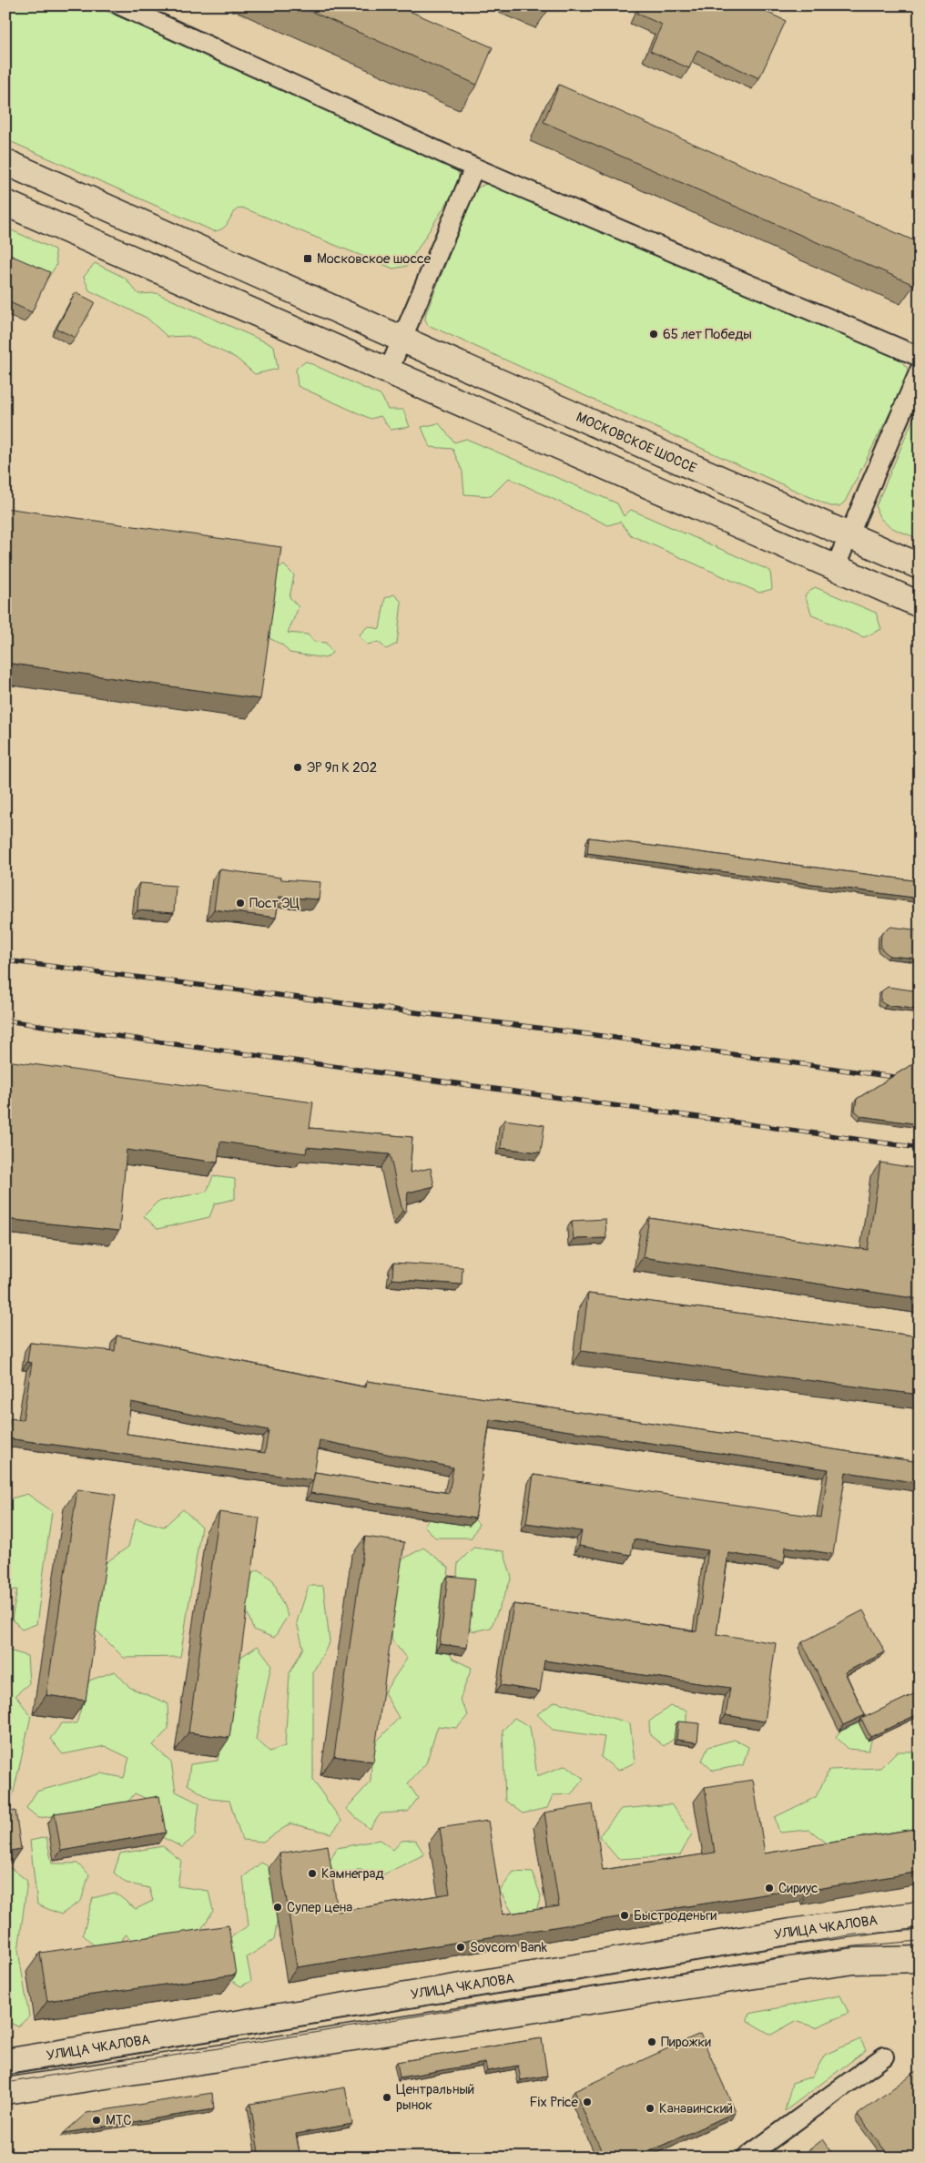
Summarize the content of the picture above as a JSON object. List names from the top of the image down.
{
  "streets": {
    "main road": ["МОСКОВСКОЕ ШОССЕ", "УЛИЦА ЧКАЛОВА"]
  },
  "places": {
    "transit": ["Московское шоссе"],
    "other": [
      "65 лет Победы",
      "ЭР 9п К 202",
      "Пост ЭЦ",
      "Камнеград",
      "Сириус",
      "Супер цена",
      "Быстроденьги",
      "Sovcom Bank",
      "Пирожки",
      "Центральный рынок",
      "Fix Price",
      "Канавинский",
      "МТС"
    ]
  }
}
